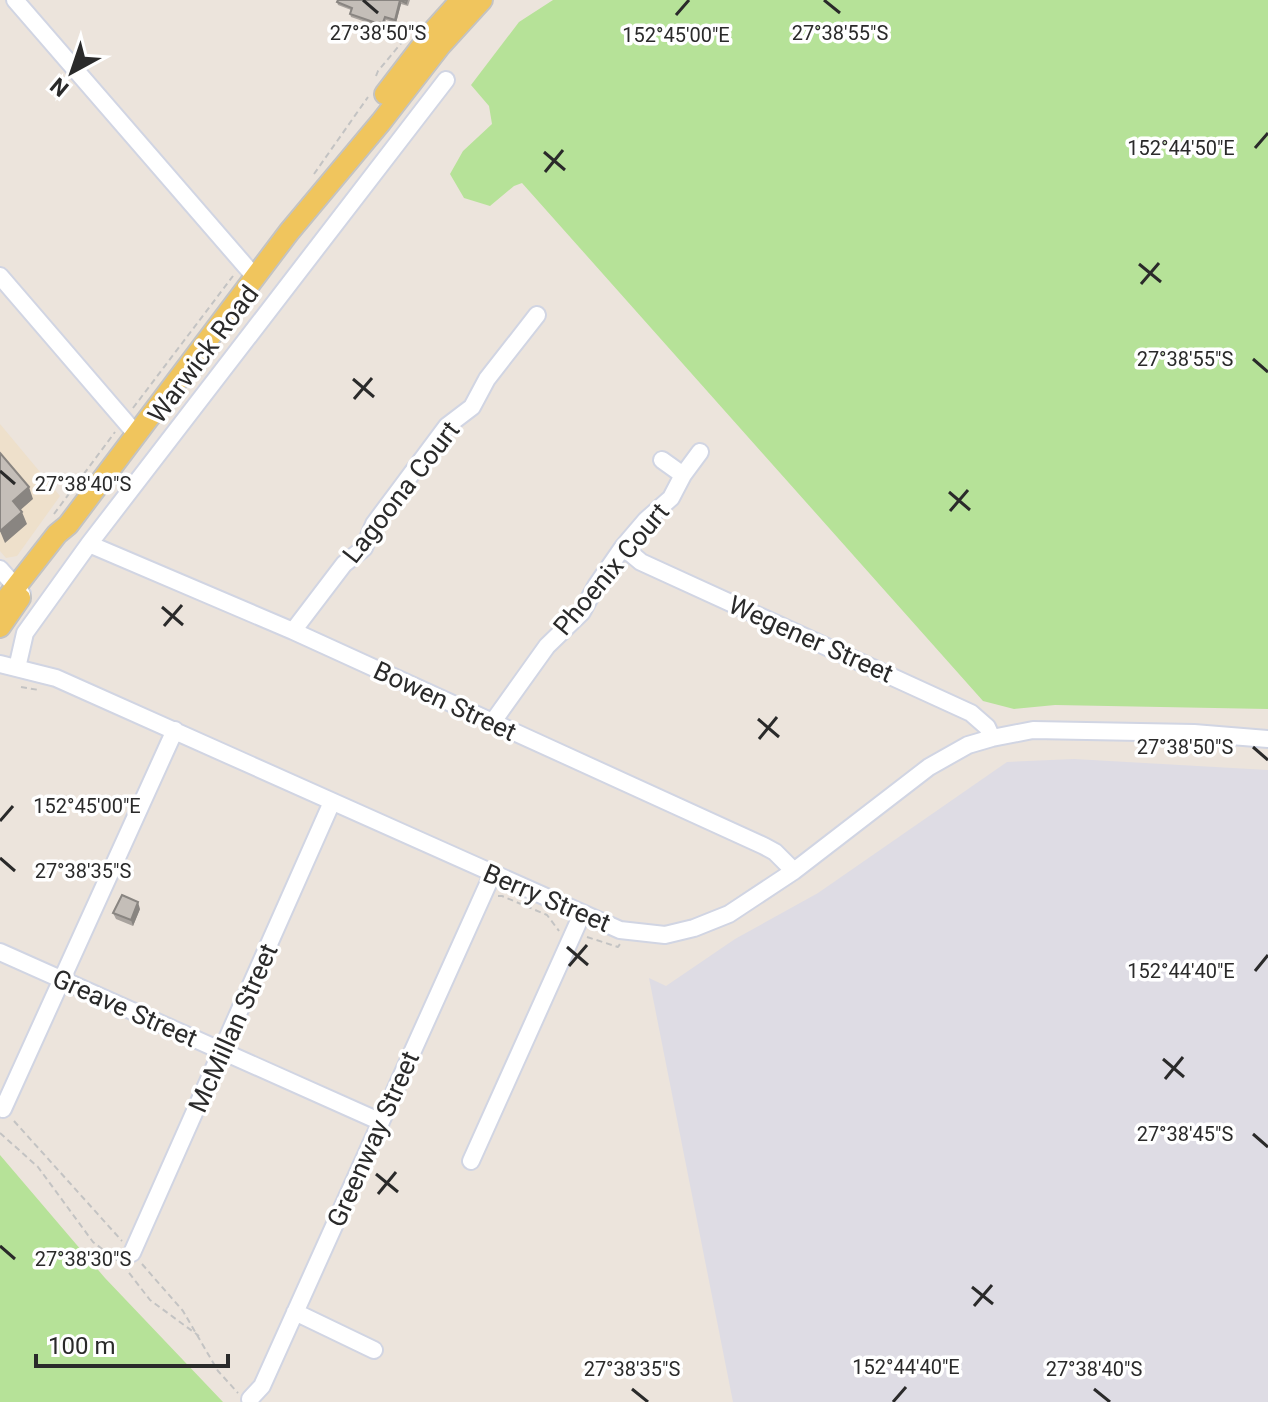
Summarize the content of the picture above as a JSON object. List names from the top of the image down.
{
  "streets": {
    "main road": ["Warwick Road"],
    "street": [
      "Lagoona Court",
      "Phoenix Court",
      "Wegener Street",
      "Bowen Street",
      "Berry Street",
      "Greave Street",
      "McMillan Street",
      "Greenway Street"
    ]
  },
  "crossings": [
    ["Warwick Road", "Bowen Street"],
    ["Warwick Road", "Berry Street"],
    ["Lagoona Court", "Bowen Street"],
    ["Phoenix Court", "Wegener Street"],
    ["Phoenix Court", "Bowen Street"],
    ["Wegener Street", "Berry Street"],
    ["Bowen Street", "Berry Street"],
    ["Berry Street", "McMillan Street"],
    ["Berry Street", "Greenway Street"],
    ["Greave Street", "McMillan Street"],
    ["Greave Street", "Greenway Street"]
  ],
  "scale_bar": "100 m",
  "north": "bottom left",
  "coordinates": [
    "27°38'50\"S",
    "27°38'55\"S",
    "152°45'00\"E",
    "152°44'50\"E",
    "27°38'40\"S",
    "27°38'35\"S",
    "152°44'40\"E",
    "27°38'45\"S",
    "27°38'30\"S"
  ]
}
